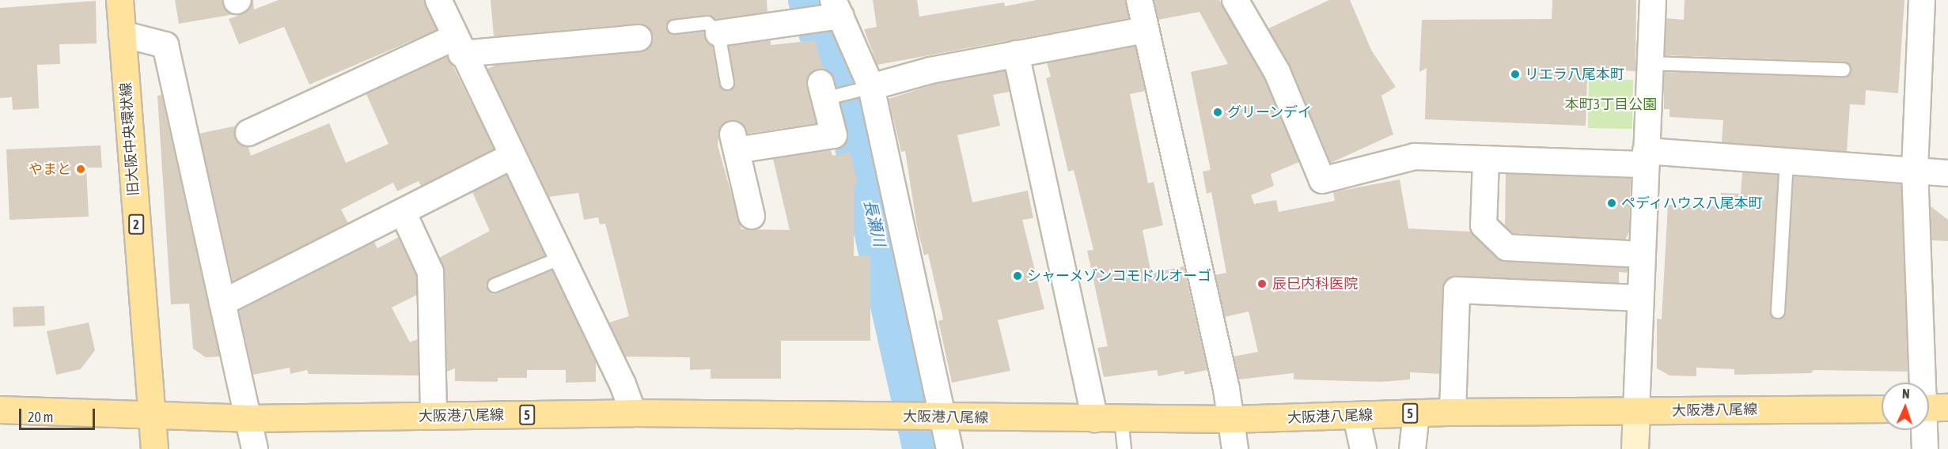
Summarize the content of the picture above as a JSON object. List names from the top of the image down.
{
  "streets": {
    "main road": [
      "旧大阪中央環状線",
      "2",
      "大阪港八尾線",
      "5"
    ]
  },
  "crossings": [
    ["旧大阪中央環状線", "大阪港八尾線"]
  ],
  "water": ["長瀬川"],
  "parks": ["本町3丁目公園"],
  "places": [
    "リエラ八尾本町",
    "グリーンデイ",
    "やまと",
    "ペディハウス八尾本町",
    "シャーメゾンコモドルオーゴ",
    "辰巳内科医院"
  ],
  "scale_bar": "20 m",
  "north": "top"
}
